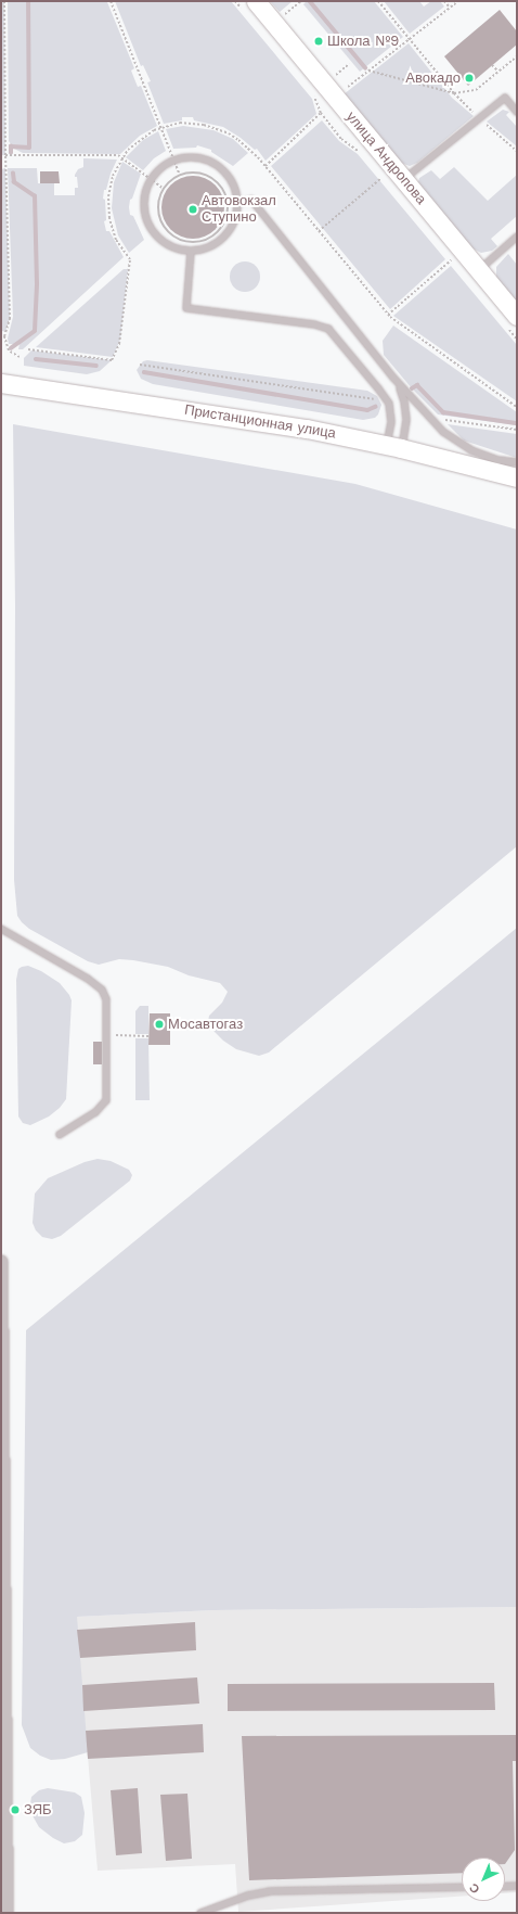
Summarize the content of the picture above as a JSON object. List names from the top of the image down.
{
  "streets": {
    "main road": ["улица Андропова", "Пристанционная улица"]
  },
  "places": [
    "Школа №9",
    "Авокадо",
    "Автовокзал Ступино",
    "Мосавтогаз",
    "ЗЯБ"
  ],
  "north": "bottom left"
}
